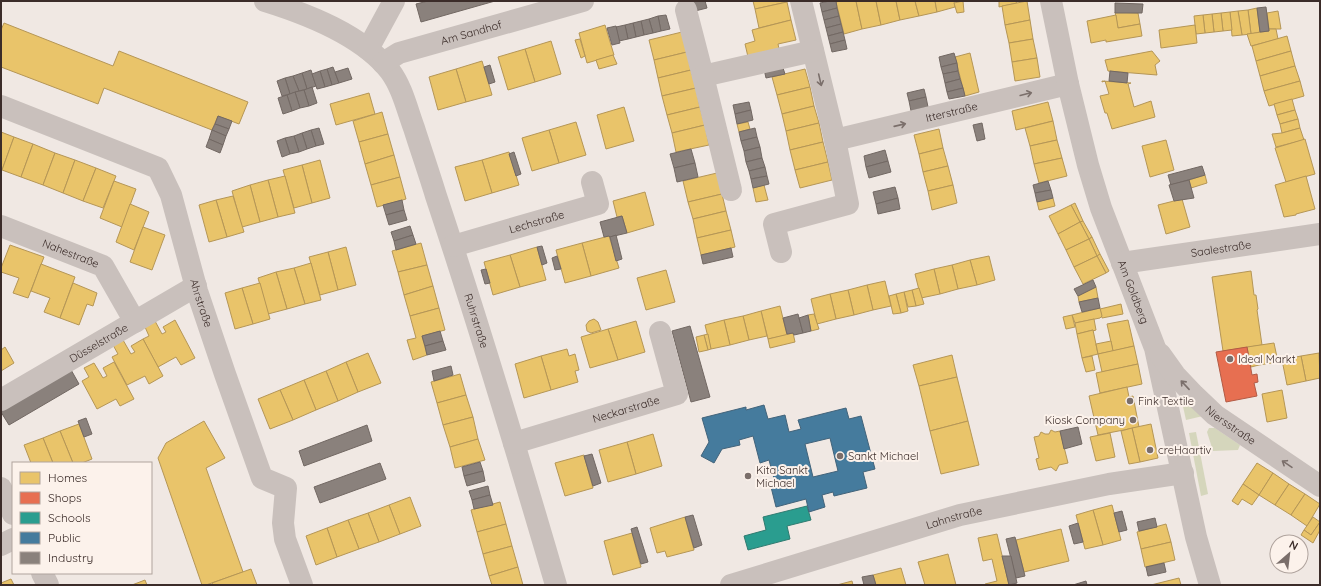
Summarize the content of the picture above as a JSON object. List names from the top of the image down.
{
  "streets": {
    "street": [
      "Am Sandhof",
      "Itterstraße",
      "Lechstraße",
      "Saalestraße",
      "Nahestraße",
      "Am Goldberg",
      "Ahrstraße",
      "Ruhrstraße",
      "Düsselstraße",
      "Neckarstraße",
      "Niersstraße",
      "Lahnstraße"
    ]
  },
  "crossings": [
    ["Am Sandhof", "Ruhrstraße"],
    ["Itterstraße", "Am Goldberg"],
    ["Lechstraße", "Ruhrstraße"],
    ["Saalestraße", "Am Goldberg"],
    ["Nahestraße", "Düsselstraße"],
    ["Am Goldberg", "Niersstraße"],
    ["Am Goldberg", "Lahnstraße"],
    ["Ahrstraße", "Düsselstraße"],
    ["Ruhrstraße", "Neckarstraße"]
  ],
  "one_way": ["Itterstraße", "Niersstraße"],
  "places": [
    "Ideal Markt",
    "Fink Textile",
    "Kiosk Company",
    "creHaartiv",
    "Sankt Michael",
    "Kita Sankt Michael"
  ],
  "legend": [
    "Homes",
    "Shops",
    "Schools",
    "Public",
    "Industry"
  ],
  "north": "top right"
}
